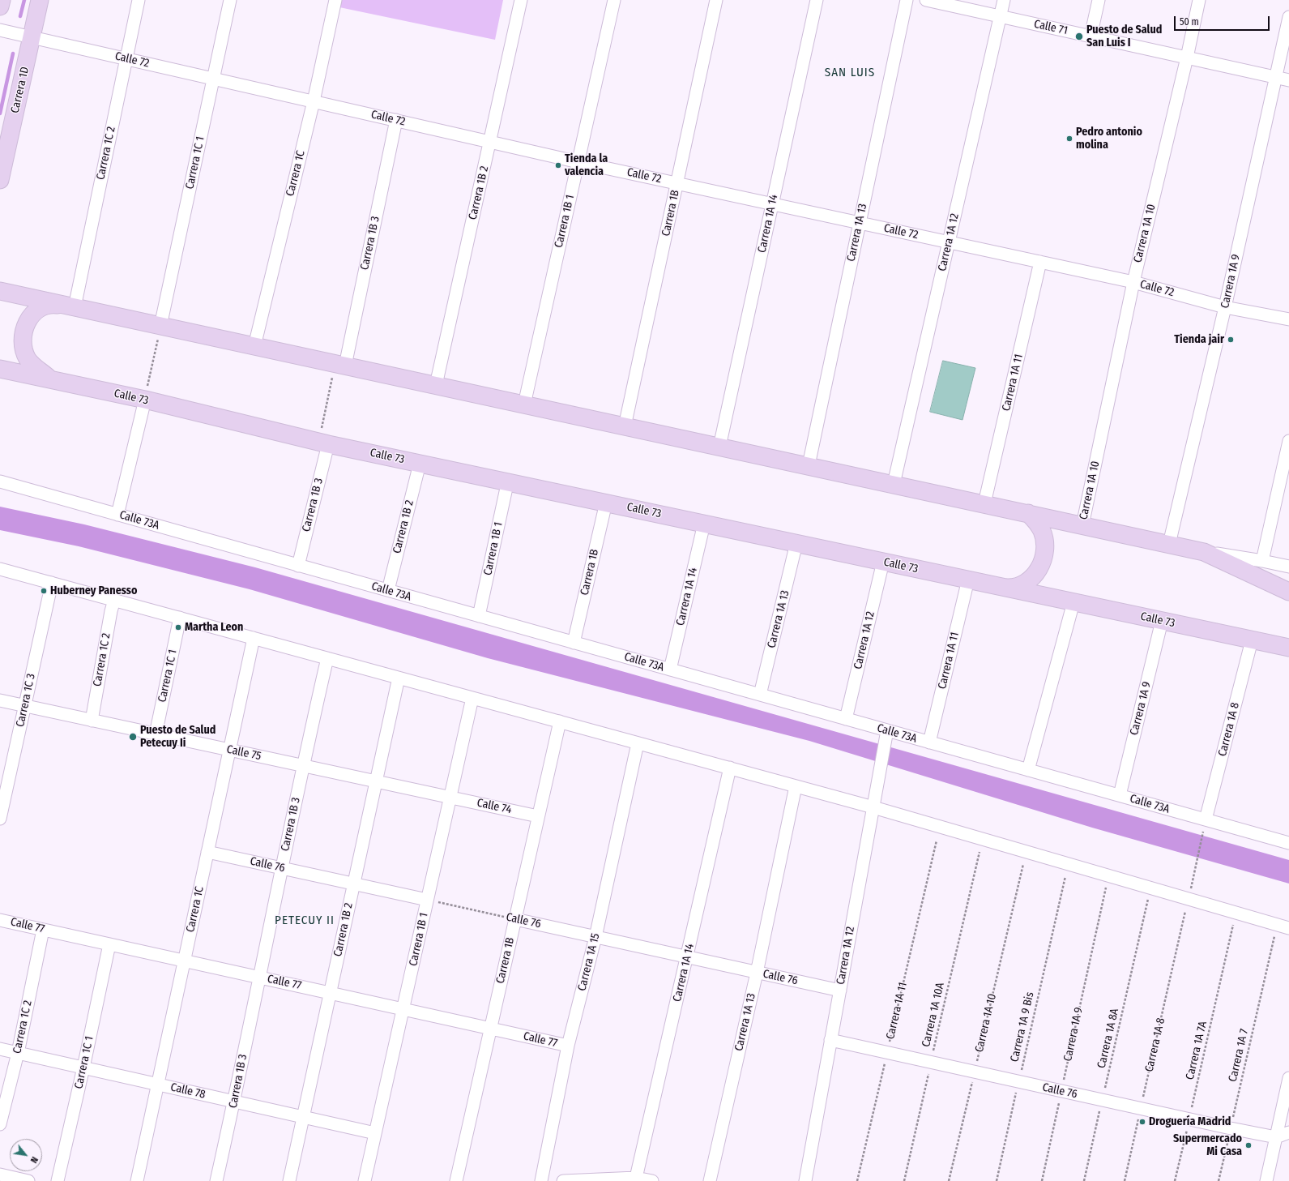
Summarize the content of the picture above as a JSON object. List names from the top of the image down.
{
  "streets": {
    "main road": ["Carrera 1D", "Calle 73"],
    "street": [
      "Calle 71",
      "Calle 72",
      "Carrera 1C 2",
      "Carrera 1C 1",
      "Carrera 1C",
      "Carrera 1B 2",
      "Carrera 1B",
      "Carrera 1B 1",
      "Carrera 1A 14",
      "Carrera 1A 13",
      "Carrera 1A 10",
      "Carrera 1A 12",
      "Carrera 1B 3",
      "Carrera 1A 9",
      "Carrera 1A 11",
      "Calle 73A",
      "Carrera 1C 3",
      "Carrera 1A 8",
      "Calle 75",
      "Calle 74",
      "Calle 76",
      "Calle 77",
      "Carrera 1A 15",
      "Calle 78"
    ],
    "path": [
      "Carrera 1A 10A",
      "Carrera 1A 9 Bis",
      "Carrera 1A 8A",
      "Carrera 1A 7A",
      "Carrera 1A 7"
    ]
  },
  "crossings": [
    ["Calle 71", "Carrera 1A 10"],
    ["Calle 71", "Carrera 1A 12"],
    ["Calle 71", "Carrera 1A 9"],
    ["Calle 72", "Carrera 1D"],
    ["Calle 72", "Carrera 1C 2"],
    ["Calle 72", "Carrera 1C 1"],
    ["Calle 72", "Carrera 1C"],
    ["Calle 72", "Carrera 1B 2"],
    ["Calle 72", "Carrera 1B"],
    ["Calle 72", "Carrera 1B 1"],
    ["Calle 72", "Carrera 1A 14"],
    ["Calle 72", "Carrera 1A 13"],
    ["Calle 72", "Carrera 1A 10"],
    ["Calle 72", "Carrera 1A 12"],
    ["Calle 72", "Carrera 1B 3"],
    ["Calle 72", "Carrera 1A 9"],
    ["Calle 72", "Carrera 1A 11"],
    ["Carrera 1C 2", "Calle 75"],
    ["Carrera 1C 2", "Calle 77"],
    ["Carrera 1C 2", "Calle 78"],
    ["Carrera 1C 1", "Calle 75"],
    ["Carrera 1C 1", "Calle 77"],
    ["Carrera 1C 1", "Calle 78"],
    ["Carrera 1C", "Calle 75"],
    ["Carrera 1C", "Calle 76"],
    ["Carrera 1C", "Calle 77"],
    ["Carrera 1C", "Calle 78"],
    ["Carrera 1B 2", "Calle 73"],
    ["Carrera 1B 2", "Calle 73A"],
    ["Carrera 1B 2", "Calle 75"],
    ["Carrera 1B 2", "Calle 76"],
    ["Carrera 1B 2", "Calle 77"],
    ["Carrera 1B 2", "Calle 78"],
    ["Carrera 1B", "Calle 73"],
    ["Carrera 1B", "Calle 73A"],
    ["Carrera 1B", "Calle 74"],
    ["Carrera 1B", "Calle 76"],
    ["Carrera 1B", "Calle 77"],
    ["Carrera 1B 1", "Calle 73"],
    ["Carrera 1B 1", "Calle 73A"],
    ["Carrera 1B 1", "Calle 75"],
    ["Carrera 1B 1", "Calle 74"],
    ["Carrera 1B 1", "Calle 76"],
    ["Carrera 1B 1", "Calle 77"],
    ["Carrera 1B 1", "Calle 78"],
    ["Carrera 1A 14", "Calle 73"],
    ["Carrera 1A 14", "Calle 73A"],
    ["Carrera 1A 14", "Calle 76"],
    ["Carrera 1A 13", "Calle 73"],
    ["Carrera 1A 13", "Calle 73A"],
    ["Carrera 1A 13", "Calle 76"],
    ["Carrera 1A 10", "Calle 76"],
    ["Carrera 1A 12", "Calle 73"],
    ["Carrera 1A 12", "Calle 73A"],
    ["Carrera 1A 12", "Calle 76"],
    ["Carrera 1B 3", "Calle 73"],
    ["Carrera 1B 3", "Calle 73A"],
    ["Carrera 1B 3", "Calle 75"],
    ["Carrera 1B 3", "Calle 76"],
    ["Carrera 1B 3", "Calle 77"],
    ["Carrera 1B 3", "Calle 78"],
    ["Carrera 1A 9", "Calle 73"],
    ["Carrera 1A 9", "Calle 73A"],
    ["Carrera 1A 9", "Calle 76"],
    ["Carrera 1A 11", "Calle 73"],
    ["Carrera 1A 11", "Calle 73A"],
    ["Carrera 1A 11", "Calle 76"],
    ["Calle 73", "Carrera 1A 8"],
    ["Calle 73A", "Carrera 1A 8"],
    ["Carrera 1C 3", "Calle 75"],
    ["Carrera 1A 8", "Calle 76"],
    ["Calle 75", "Calle 74"],
    ["Calle 76", "Carrera 1A 15"],
    ["Calle 76", "Carrera 1A 10A"],
    ["Calle 76", "Carrera 1A 9 Bis"],
    ["Calle 76", "Carrera 1A 8A"],
    ["Calle 76", "Carrera 1A 7A"],
    ["Calle 76", "Carrera 1A 7"],
    ["Calle 77", "Carrera 1A 15"]
  ],
  "districts": ["SAN LUIS", "PETECUY II"],
  "places": [
    "Puesto de Salud San Luis I",
    "Pedro antonio molina",
    "Tienda la valencia",
    "Tienda jair",
    "Huberney Panesso",
    "Martha Leon",
    "Puesto de Salud Petecuy Ii",
    "Droguería Madrid",
    "Supermercado Mi Casa"
  ],
  "scale_bar": "50 m",
  "north": "bottom right"
}
